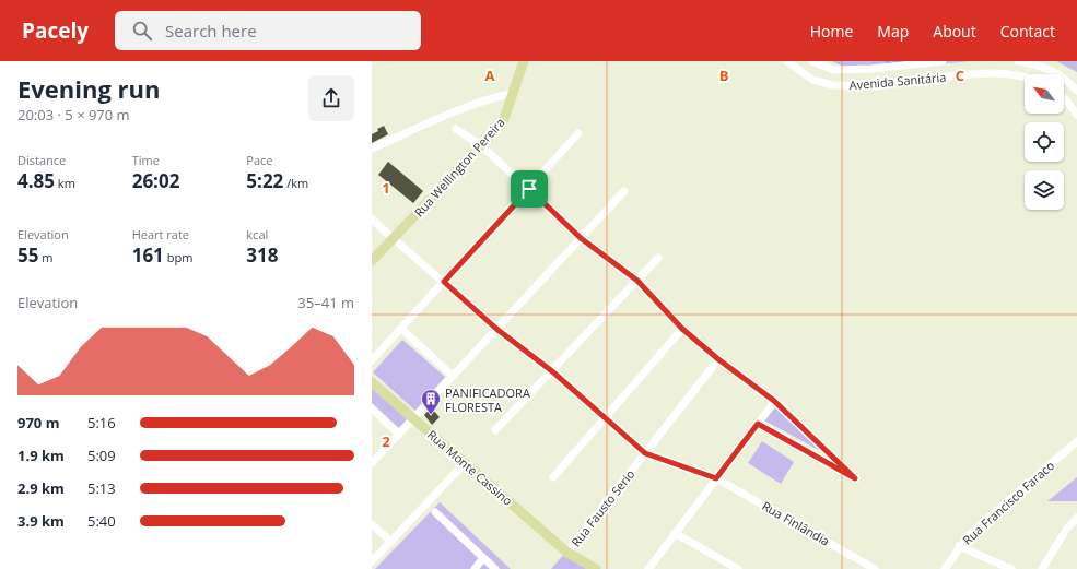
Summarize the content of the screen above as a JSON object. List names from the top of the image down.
{
  "streets": {
    "main road": ["Rua Wellington Pereira", "Rua Monte Cassino"],
    "street": [
      "Avenida Sanitária",
      "Rua Francisco Faraco",
      "Rua Fausto Serio",
      "Rua Finlândia"
    ]
  },
  "crossings": [
    ["Rua Monte Cassino", "Rua Fausto Serio"],
    ["Rua Fausto Serio", "Rua Finlândia"]
  ],
  "places": {
    "building": ["PANIFICADORA FLORESTA"]
  },
  "north": "top left",
  "page": {
    "header": "Pacely",
    "search": "Search here",
    "nav": [
      "Home",
      "Map",
      "About",
      "Contact"
    ],
    "heading": ["Evening run", "20:03 · 5 × 970 m"],
    "stats": [
      ["Distance", "4.85 km"],
      ["Time", "26:02"],
      ["Pace", "5:22 /km"],
      ["Elevation", "55 m"],
      ["Heart rate", "161 bpm"],
      ["kcal", "318"]
    ],
    "chart": ["Elevation", "35–41 m"],
    "list": [
      {
        "name": "970 m",
        "note": "5:16"
      },
      {
        "name": "1.9 km",
        "note": "5:09"
      },
      {
        "name": "2.9 km",
        "note": "5:13"
      },
      {
        "name": "3.9 km",
        "note": "5:40"
      }
    ]
  },
  "grid": {
    "columns": ["A", "B", "C"],
    "rows": ["1", "2"]
  }
}
